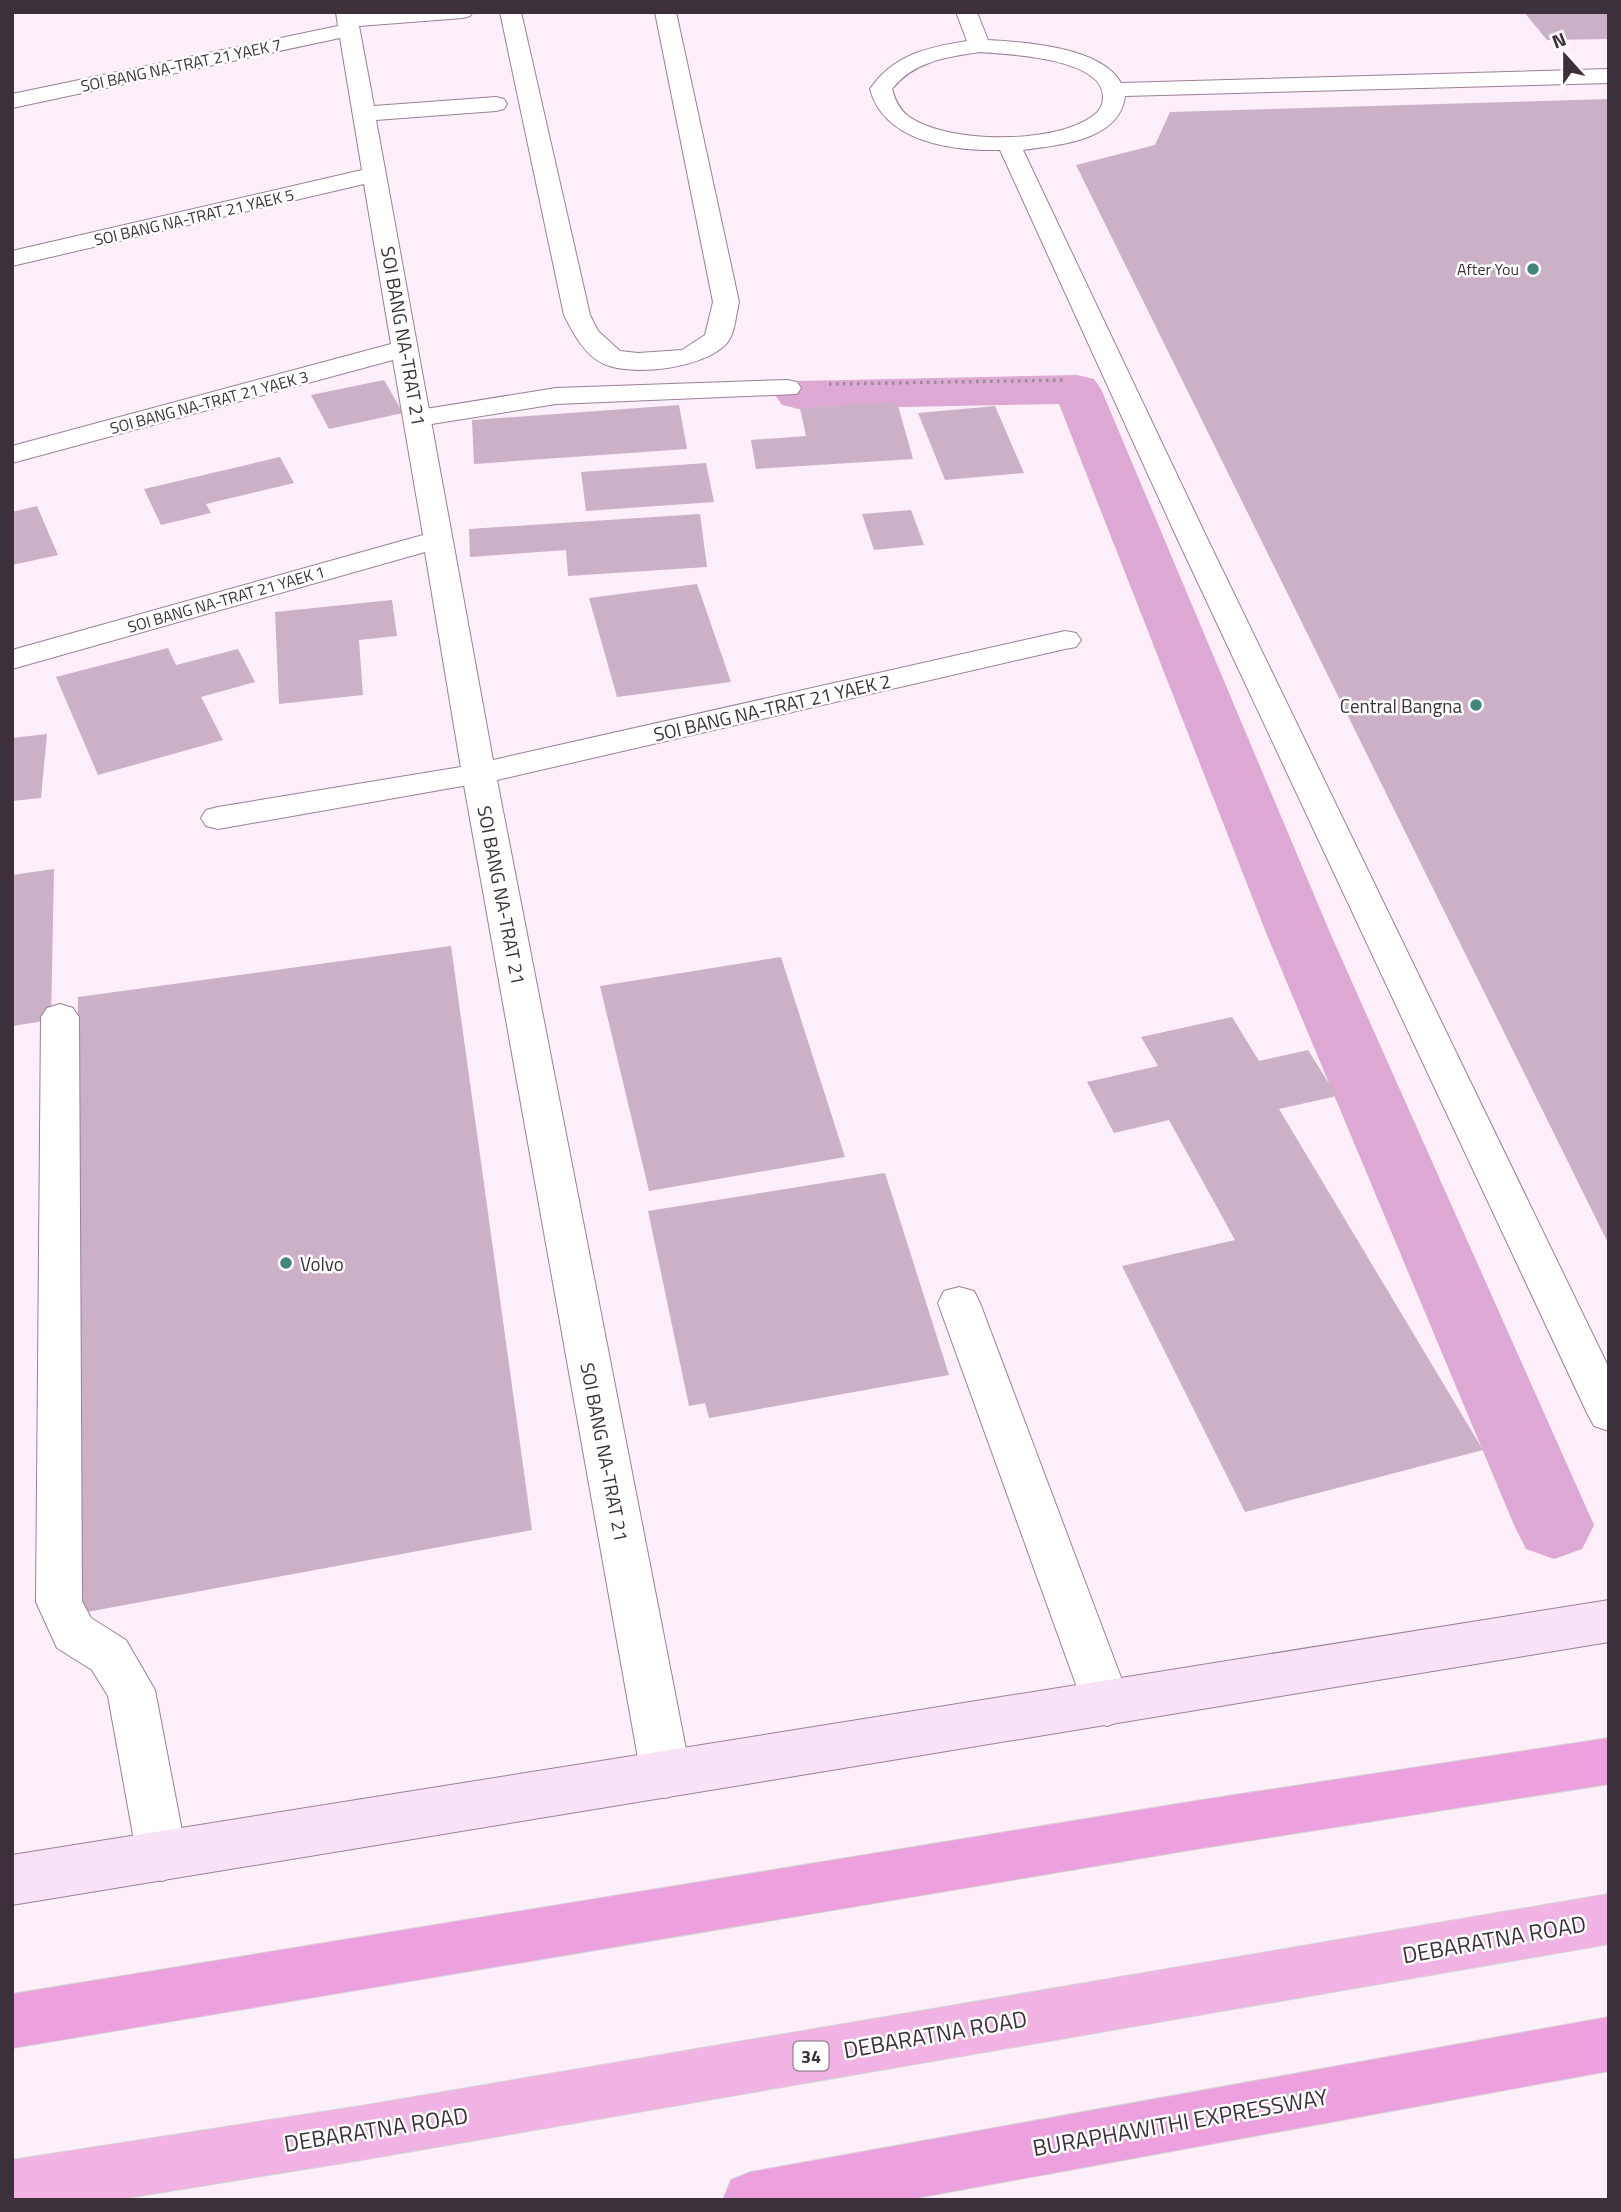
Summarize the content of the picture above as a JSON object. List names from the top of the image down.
{
  "streets": {
    "highway": ["DEBARATNA ROAD", "34", "BURAPHAWITHI EXPRESSWAY"],
    "street": [
      "SOI BANG NA-TRAT 21 YAEK 7",
      "SOI BANG NA-TRAT 21 YAEK 5",
      "SOI BANG NA-TRAT 21",
      "SOI BANG NA-TRAT 21 YAEK 3",
      "SOI BANG NA-TRAT 21 YAEK 1",
      "SOI BANG NA-TRAT 21 YAEK 2"
    ]
  },
  "crossings": [
    ["SOI BANG NA-TRAT 21 YAEK 7", "SOI BANG NA-TRAT 21"],
    ["SOI BANG NA-TRAT 21 YAEK 5", "SOI BANG NA-TRAT 21"],
    ["SOI BANG NA-TRAT 21", "SOI BANG NA-TRAT 21 YAEK 3"],
    ["SOI BANG NA-TRAT 21", "SOI BANG NA-TRAT 21 YAEK 1"],
    ["SOI BANG NA-TRAT 21", "SOI BANG NA-TRAT 21 YAEK 2"]
  ],
  "places": ["After You", "Central Bangna", "Volvo"],
  "north": "top"
}
